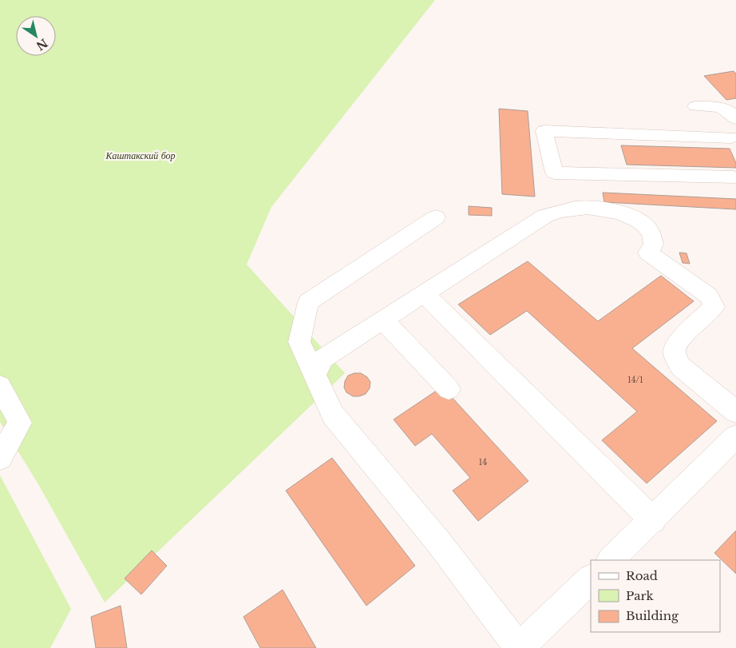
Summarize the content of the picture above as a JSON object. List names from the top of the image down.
{
  "parks": ["Каштакский бор"],
  "house_numbers": ["14/1", "14"],
  "legend": ["Road", "Park", "Building"],
  "north": "bottom right"
}
